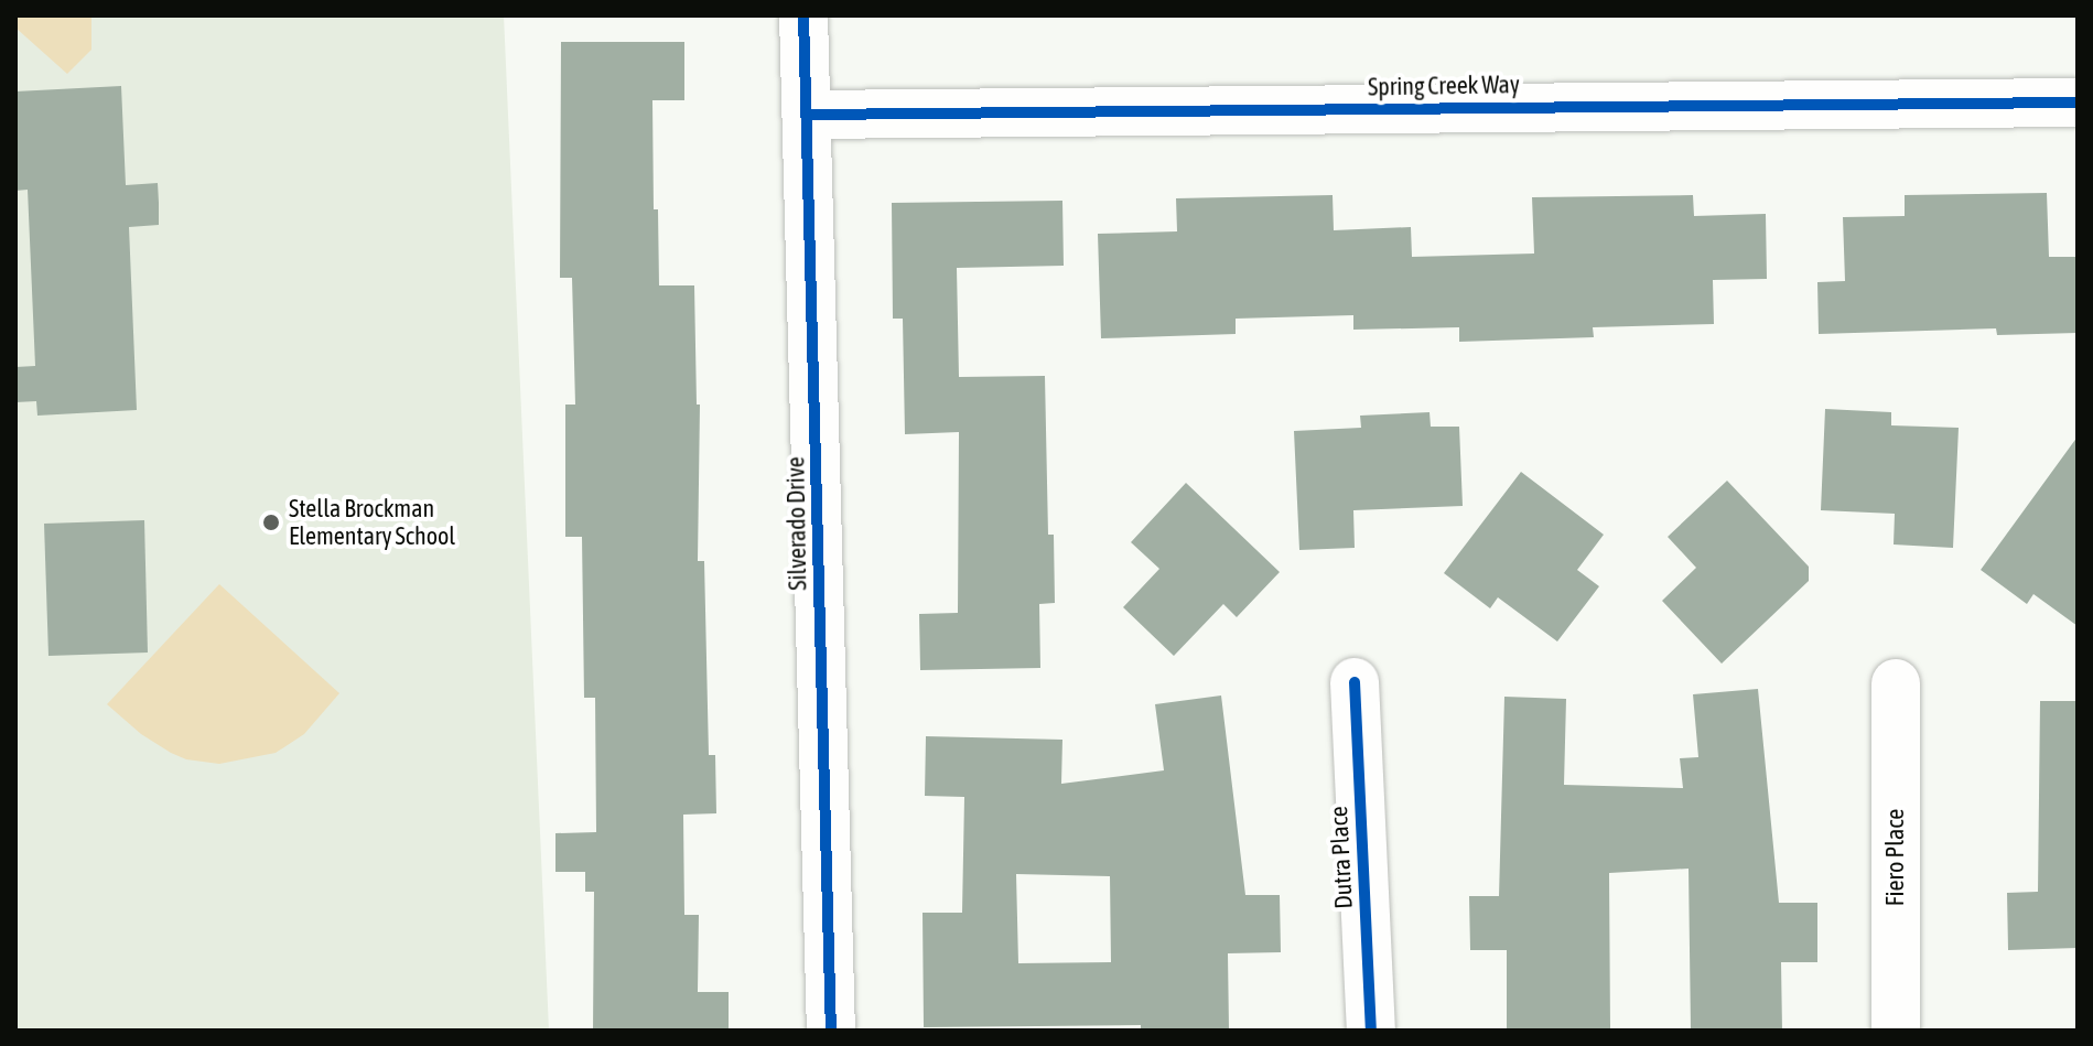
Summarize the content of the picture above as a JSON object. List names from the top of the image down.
{
  "streets": {
    "street": [
      "Spring Creek Way",
      "Silverado Drive",
      "Dutra Place",
      "Fiero Place"
    ]
  },
  "crossings": [
    ["Spring Creek Way", "Silverado Drive"]
  ],
  "places": ["Stella Brockman Elementary School"]
}
